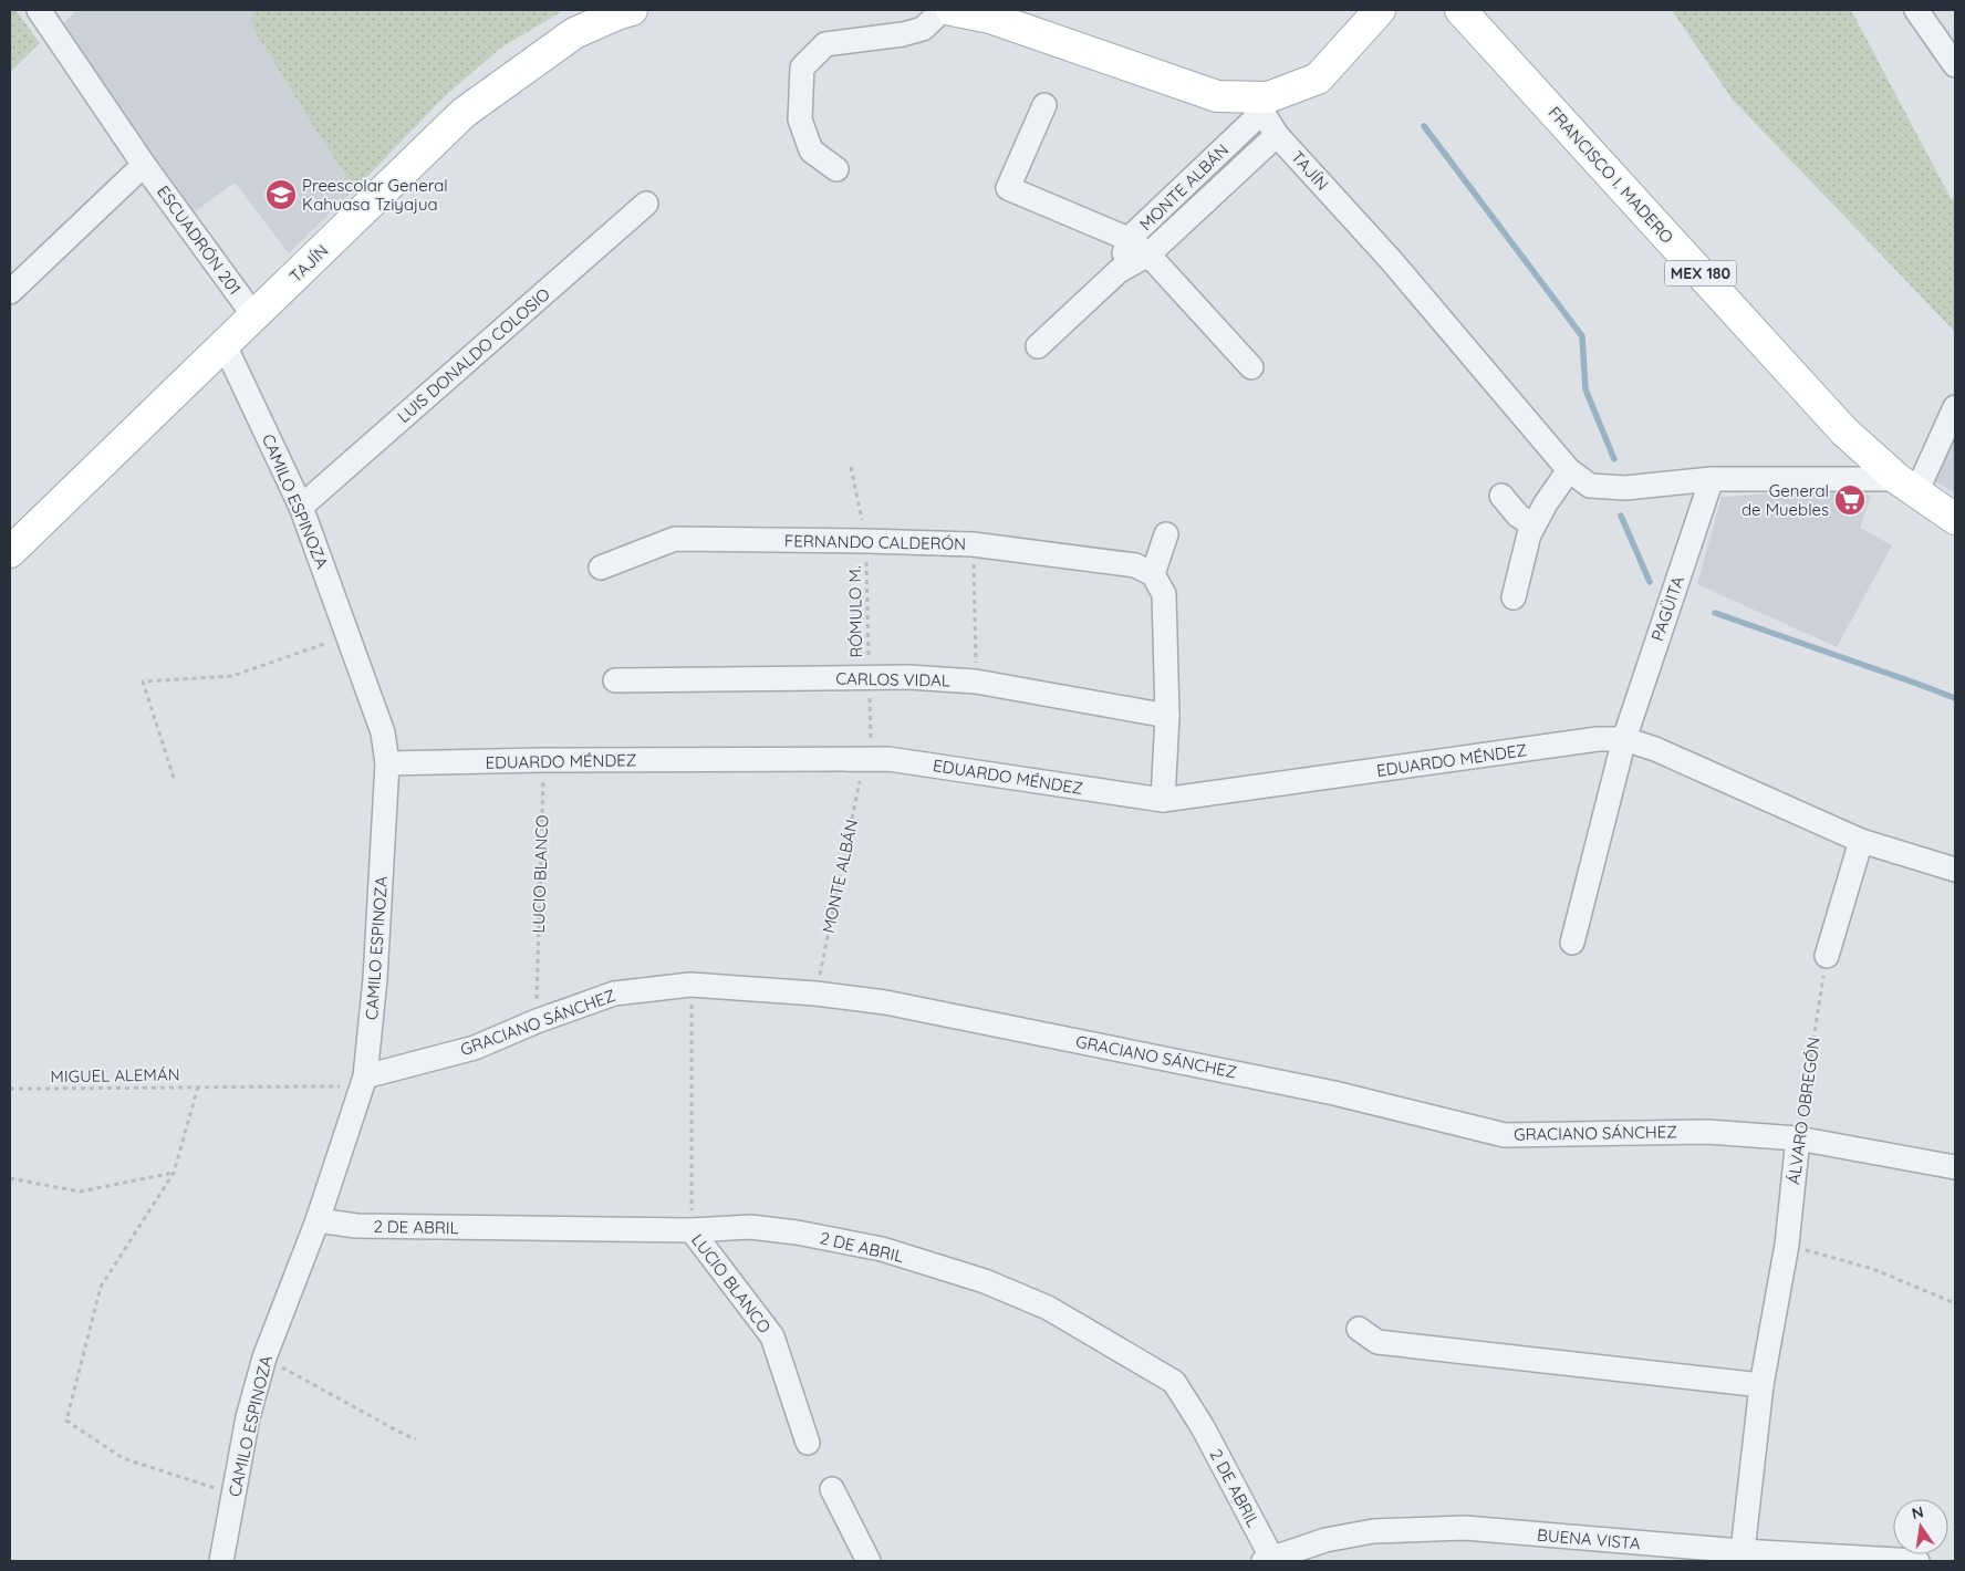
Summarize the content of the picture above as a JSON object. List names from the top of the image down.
{
  "streets": {
    "main road": [
      "TAJÍN",
      "FRANCISCO I. MADERO",
      "MONTE ALBÁN",
      "MEX 180"
    ],
    "street": [
      "ESCUADRÓN 201",
      "LUIS DONALDO COLOSIO",
      "CAMILO ESPINOZA",
      "FERNANDO CALDERÓN",
      "PAGÜITA",
      "CARLOS VIDAL",
      "EDUARDO MÉNDEZ",
      "LUCIO BLANCO",
      "GRACIANO SÁNCHEZ",
      "ÁLVARO OBREGÓN",
      "2 DE ABRIL",
      "BUENA VISTA"
    ],
    "path": ["RÓMULO M.", "MIGUEL ALEMÁN"]
  },
  "crossings": [
    ["TAJÍN", "MONTE ALBÁN"],
    ["TAJÍN", "ESCUADRÓN 201"],
    ["TAJÍN", "CAMILO ESPINOZA"],
    ["TAJÍN", "PAGÜITA"],
    ["MONTE ALBÁN", "RÓMULO M."],
    ["MONTE ALBÁN", "EDUARDO MÉNDEZ"],
    ["MONTE ALBÁN", "GRACIANO SÁNCHEZ"],
    ["LUIS DONALDO COLOSIO", "CAMILO ESPINOZA"],
    ["CAMILO ESPINOZA", "EDUARDO MÉNDEZ"],
    ["CAMILO ESPINOZA", "GRACIANO SÁNCHEZ"],
    ["CAMILO ESPINOZA", "MIGUEL ALEMÁN"],
    ["CAMILO ESPINOZA", "2 DE ABRIL"],
    ["FERNANDO CALDERÓN", "RÓMULO M."],
    ["PAGÜITA", "EDUARDO MÉNDEZ"],
    ["RÓMULO M.", "CARLOS VIDAL"],
    ["RÓMULO M.", "EDUARDO MÉNDEZ"],
    ["EDUARDO MÉNDEZ", "LUCIO BLANCO"],
    ["LUCIO BLANCO", "GRACIANO SÁNCHEZ"],
    ["LUCIO BLANCO", "2 DE ABRIL"],
    ["GRACIANO SÁNCHEZ", "ÁLVARO OBREGÓN"],
    ["ÁLVARO OBREGÓN", "BUENA VISTA"],
    ["2 DE ABRIL", "BUENA VISTA"]
  ],
  "places": {
    "school or university": ["Preescolar General Kahuasa Tziyajua"],
    "supermarket": ["General de Muebles"]
  },
  "north": "top"
}
